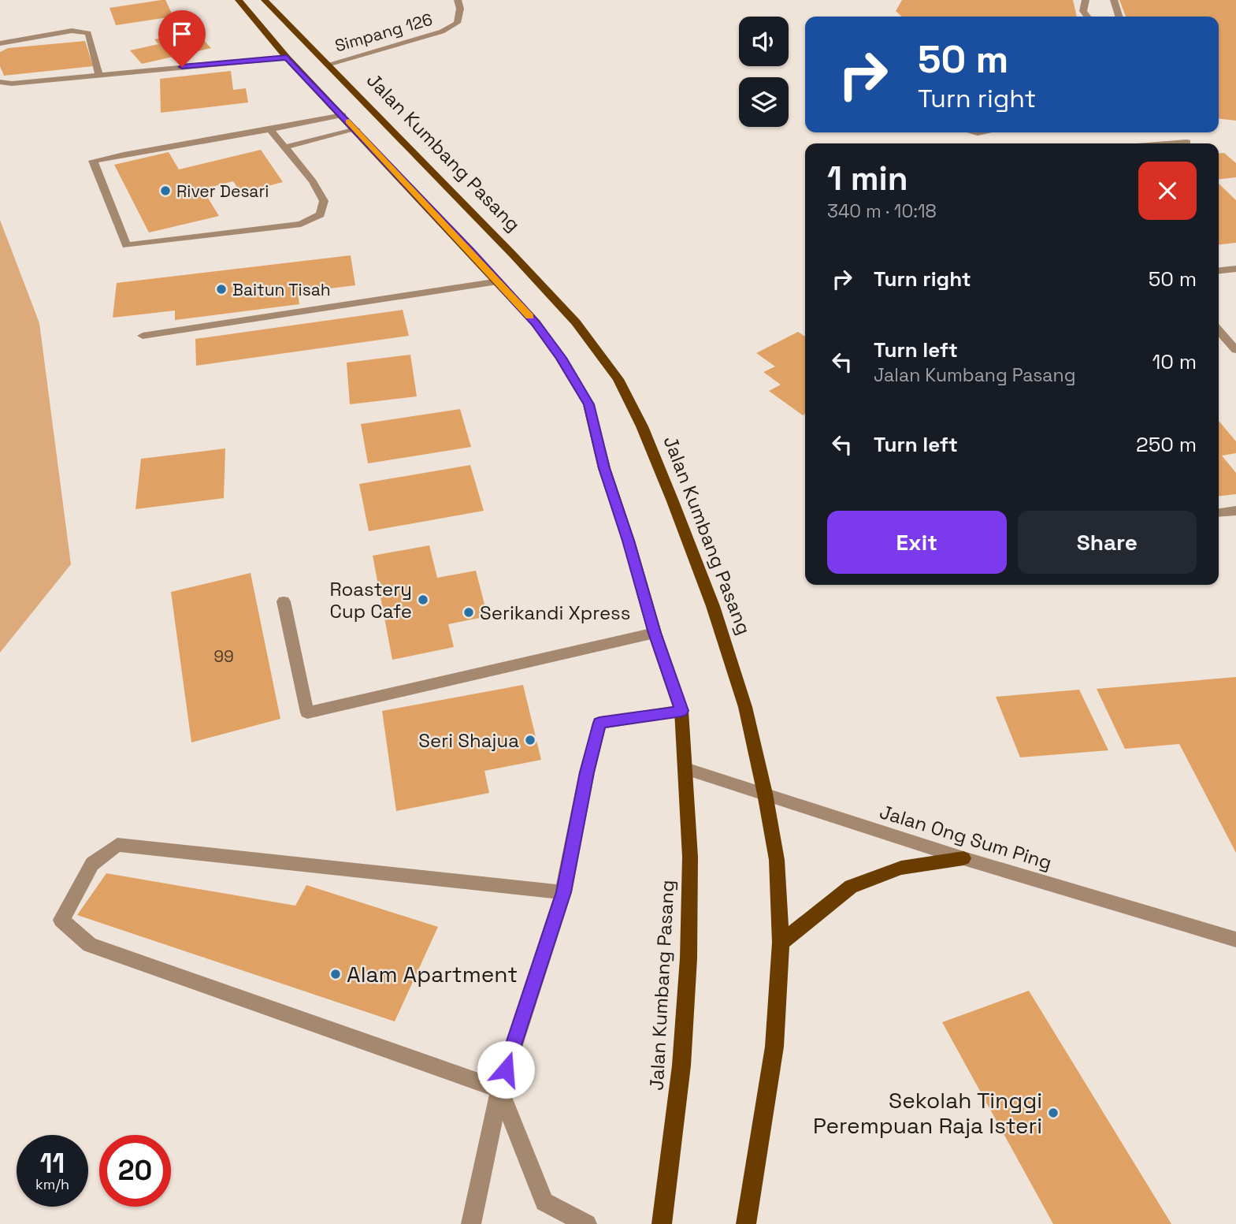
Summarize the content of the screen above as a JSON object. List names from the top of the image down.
{
  "streets": {
    "main road": ["Jalan Kumbang Pasang"],
    "street": ["Simpang 126", "Jalan Ong Sum Ping"]
  },
  "crossings": [
    ["Simpang 126", "Jalan Kumbang Pasang"],
    ["Jalan Kumbang Pasang", "Jalan Ong Sum Ping"]
  ],
  "places": [
    "River Desari",
    "Baitun Tisah",
    "Roastery Cup Cafe",
    "Serikandi Xpress",
    "Seri Shajua",
    "Alam Apartment",
    "Sekolah Tinggi Perempuan Raja Isteri"
  ],
  "house_numbers": ["99"],
  "page": {
    "turn": ["50 m", "Turn right"],
    "heading": ["1 min", "340 m · 10:18"],
    "list": [
      {
        "name": "Turn right",
        "value": "50 m"
      },
      {
        "name": "Turn left",
        "note": "Jalan Kumbang Pasang",
        "value": "10 m"
      },
      {
        "name": "Turn left",
        "value": "250 m"
      }
    ],
    "buttons": ["Exit", "Share"],
    "speed": "11 km/h",
    "limit": "20"
  }
}
